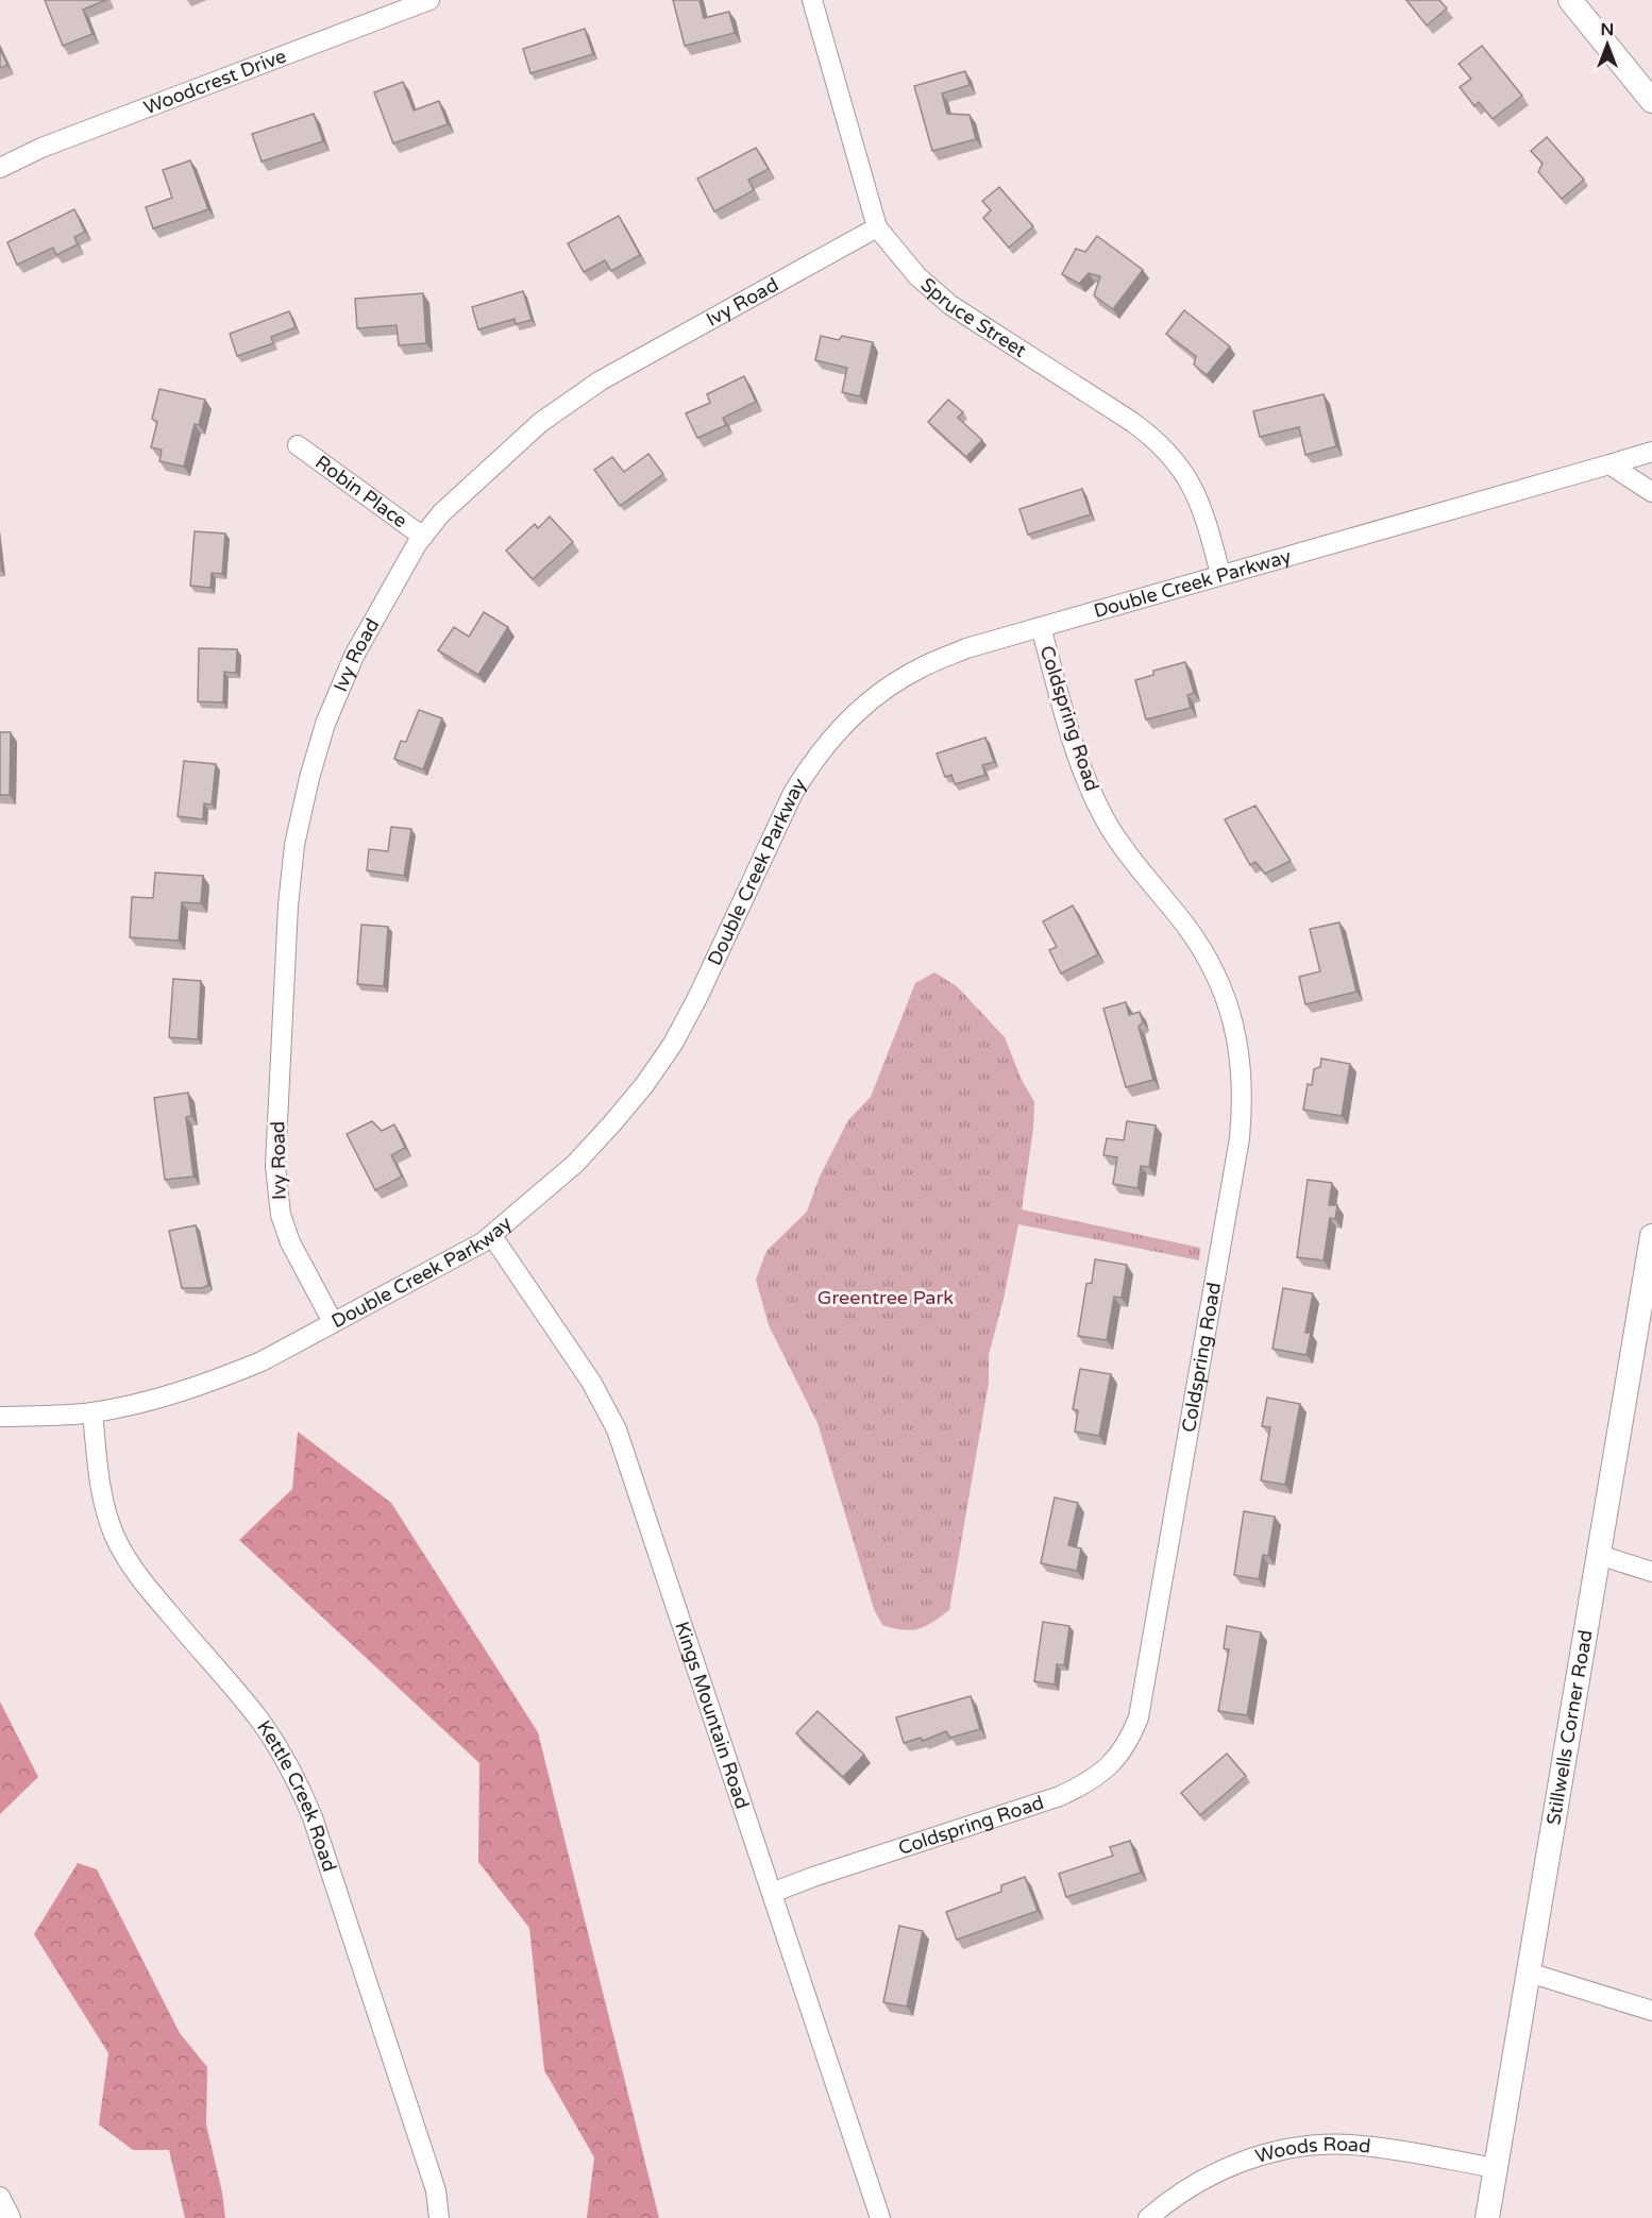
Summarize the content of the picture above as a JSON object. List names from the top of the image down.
{
  "streets": {
    "street": [
      "Woodcrest Drive",
      "Ivy Road",
      "Spruce Street",
      "Robin Place",
      "Double Creek Parkway",
      "Coldspring Road",
      "Kings Mountain Road",
      "Stillwells Corner Road",
      "Kettle Creek Road",
      "Woods Road"
    ]
  },
  "crossings": [
    ["Ivy Road", "Spruce Street"],
    ["Ivy Road", "Robin Place"],
    ["Ivy Road", "Double Creek Parkway"],
    ["Spruce Street", "Double Creek Parkway"],
    ["Double Creek Parkway", "Coldspring Road"],
    ["Double Creek Parkway", "Kings Mountain Road"],
    ["Double Creek Parkway", "Kettle Creek Road"],
    ["Coldspring Road", "Kings Mountain Road"],
    ["Stillwells Corner Road", "Woods Road"]
  ],
  "parks": ["Greentree Park"],
  "north": "top"
}
